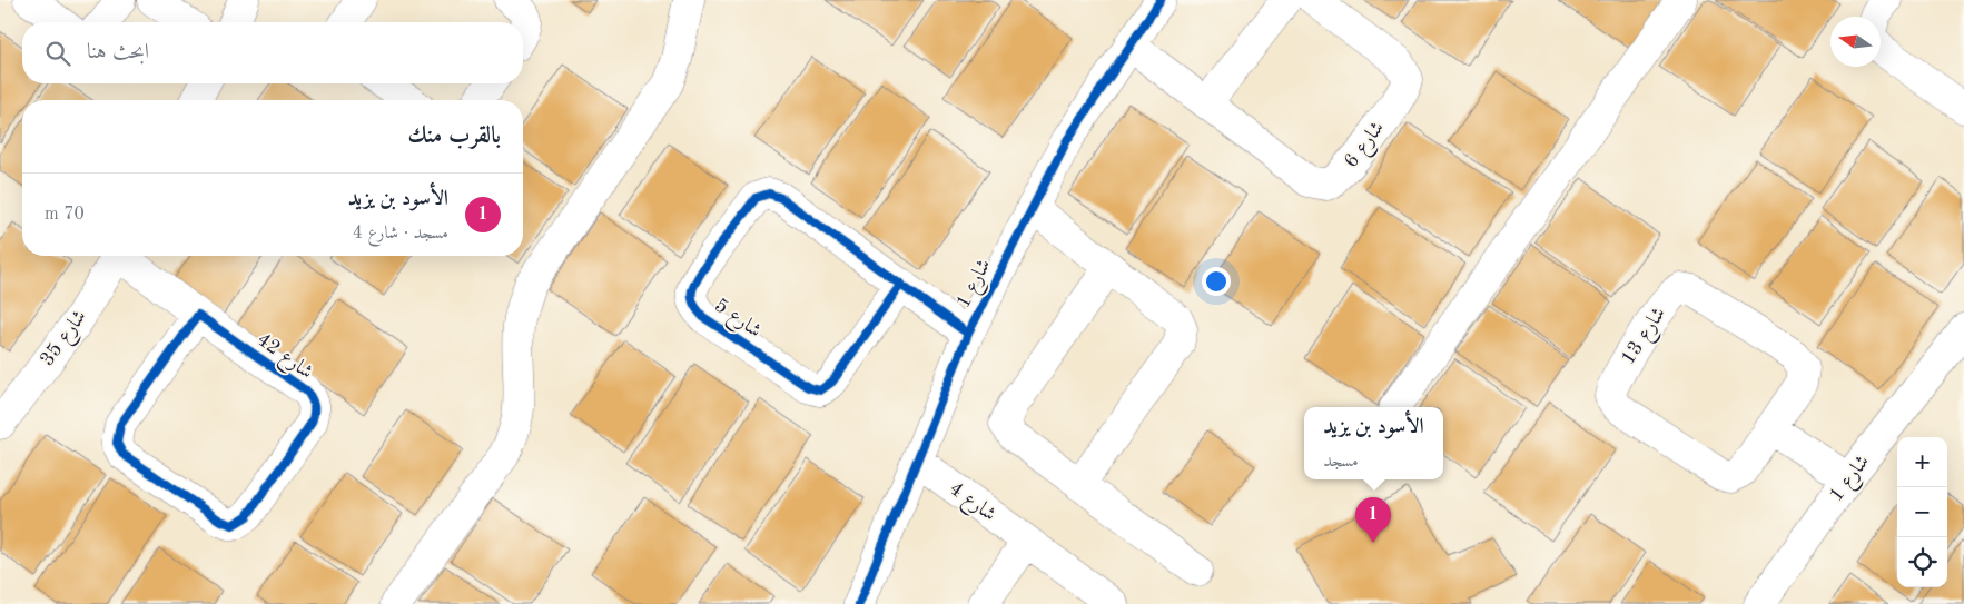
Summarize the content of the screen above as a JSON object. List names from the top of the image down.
{
  "streets": {
    "street": [
      "شارع 6",
      "شارع 1",
      "شارع 5",
      "شارع 13",
      "شارع 35",
      "شارع 42",
      "شارع 4"
    ]
  },
  "crossings": [
    ["شارع 6", "شارع 1"],
    ["شارع 1", "شارع 5"],
    ["شارع 1", "شارع 4"]
  ],
  "north": "left",
  "page": {
    "search": "ابحث هنا",
    "heading": "بالقرب منك",
    "list": [
      {
        "mark": "1",
        "name": "الأسود بن يزيد",
        "note": "مسجد · شارع 4",
        "value": "70 m"
      }
    ],
    "popup": ["الأسود بن يزيد", "مسجد"],
    "map_buttons": ["+", "−"],
    "pins": "1"
  }
}
